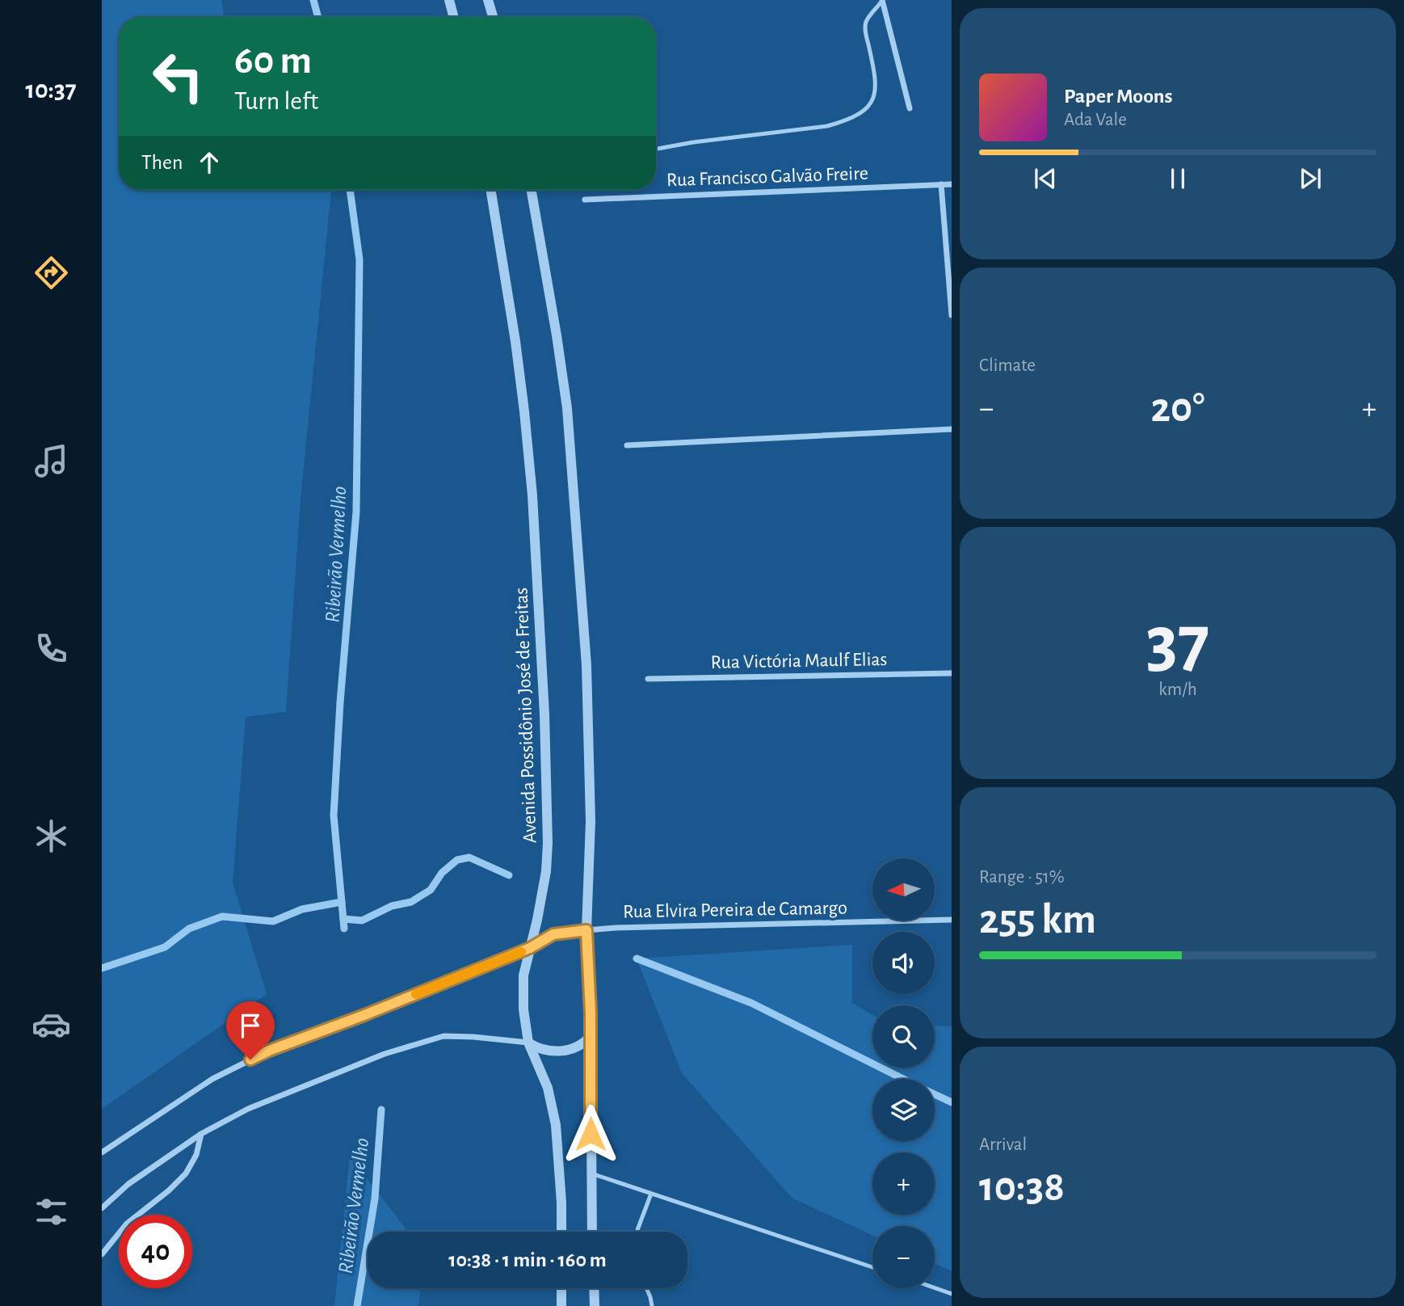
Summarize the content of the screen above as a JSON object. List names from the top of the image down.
{
  "streets": {
    "street": [
      "Rua Francisco Galvão Freire",
      "Rua Victória Maulf Elias",
      "Avenida Possidônio José de Freitas",
      "Rua Elvira Pereira de Camargo"
    ]
  },
  "water": ["Ribeirão Vermelho"],
  "north": "left",
  "page": {
    "tabs": "10:37",
    "turn": ["60 m", "Turn left"],
    "song": ["Paper Moons", "Ada Vale"],
    "then": "Then",
    "tile": [
      "Climate",
      ["37", "km/h"],
      ["Range · 51%", "255 km"],
      ["Arrival", "10:38"]
    ],
    "heat": ["−", "20°", "+"],
    "map_buttons": ["+", "−"],
    "limit": "40",
    "trip": "10:38 · 1 min · 160 m"
  }
}
